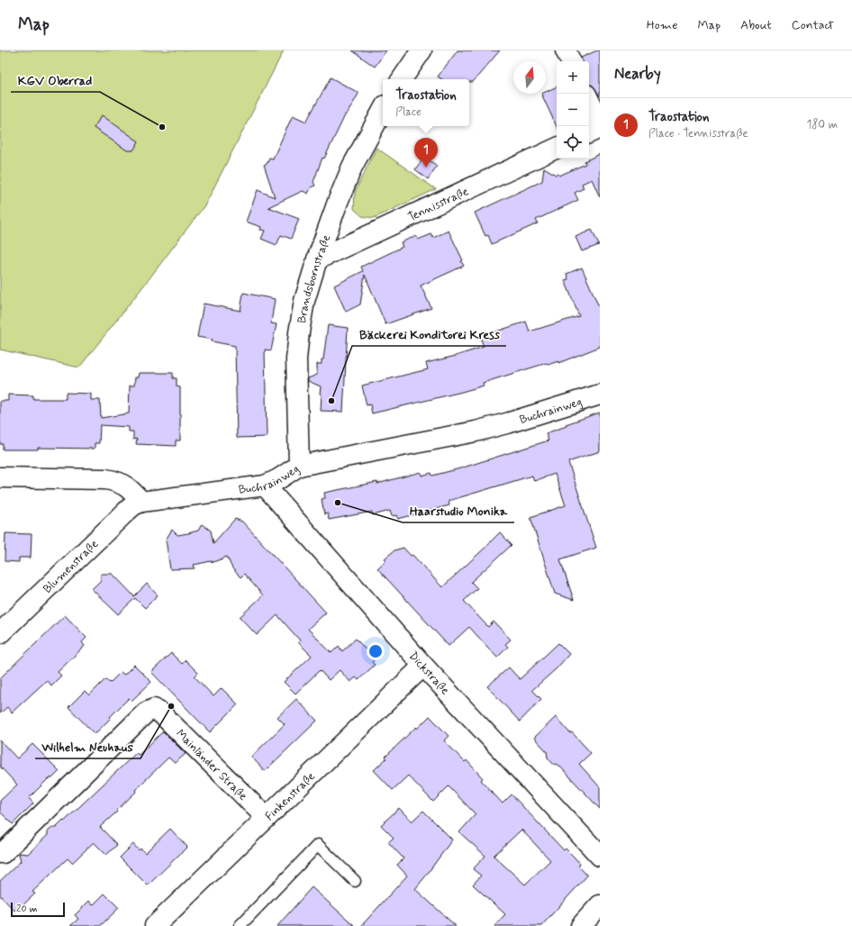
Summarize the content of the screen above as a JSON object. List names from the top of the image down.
{
  "streets": {
    "street": [
      "Tennisstraße",
      "Brandsbornstraße",
      "Buchrainweg",
      "Blumenstraße",
      "Dickstraße",
      "Mainländer Straße",
      "Finkenstraße"
    ]
  },
  "crossings": [
    ["Tennisstraße", "Brandsbornstraße"],
    ["Brandsbornstraße", "Buchrainweg"],
    ["Buchrainweg", "Blumenstraße"],
    ["Buchrainweg", "Dickstraße"],
    ["Dickstraße", "Finkenstraße"],
    ["Mainländer Straße", "Finkenstraße"]
  ],
  "places": [
    "KGV Oberrad",
    "Bäckerei Konditorei Kress",
    "Haarstudio Monika",
    "Wilhelm Neuhaus"
  ],
  "scale_bar": "20 m",
  "north": "top",
  "page": {
    "header": "Map",
    "nav": [
      "Home",
      "Map",
      "About",
      "Contact"
    ],
    "heading": "Nearby",
    "map_buttons": ["+", "−"],
    "popup": ["Traostation", "Place"],
    "list": [
      {
        "mark": "1",
        "name": "Traostation",
        "note": "Place · Tennisstraße",
        "value": "180 m"
      }
    ],
    "pins": "1",
    "scale": "20 m"
  }
}
